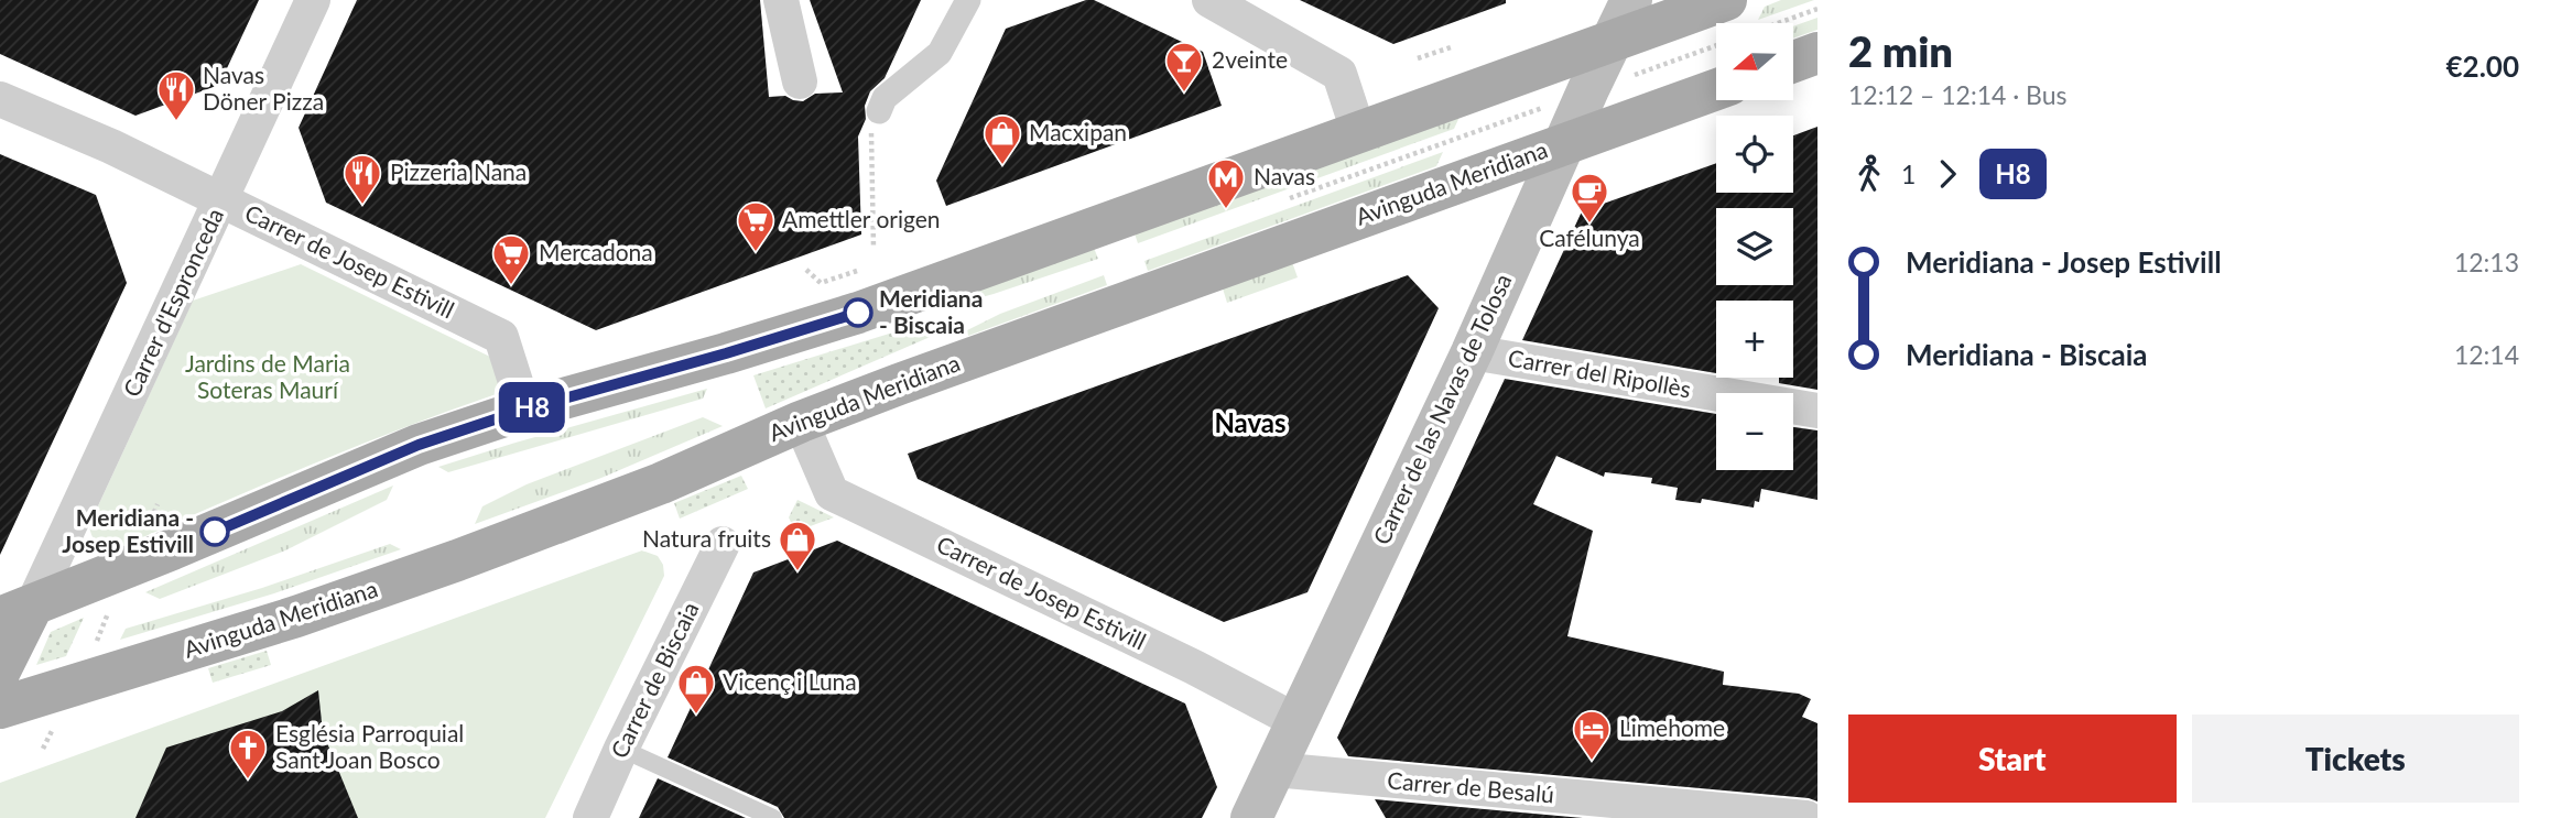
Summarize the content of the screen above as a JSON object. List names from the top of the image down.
{
  "streets": {
    "main road": ["Avinguda Meridiana", "Carrer de las Navas de Tolosa"],
    "street": [
      "Carrer de Josep Estivill",
      "Carrer d'Espronceda",
      "Carrer del Ripollès",
      "Carrer de Biscaia",
      "Carrer de Besalú"
    ]
  },
  "crossings": [
    ["Avinguda Meridiana", "Carrer de Josep Estivill"],
    ["Avinguda Meridiana", "Carrer de las Navas de Tolosa"],
    ["Carrer de Josep Estivill", "Carrer d'Espronceda"],
    ["Carrer de Josep Estivill", "Carrer de las Navas de Tolosa"],
    ["Carrer del Ripollès", "Carrer de las Navas de Tolosa"],
    ["Carrer de las Navas de Tolosa", "Carrer de Besalú"]
  ],
  "districts": ["Navas"],
  "parks": ["Jardins de Maria Soteras Maurí"],
  "places": {
    "bar": ["2veinte"],
    "restaurant": ["Navas Döner Pizza", "Pizzeria Nana"],
    "shop": ["Macxipan", "Natura fruits", "Vicenç i Luna"],
    "metro station": ["Navas"],
    "cafe": ["Cafélunya"],
    "supermarket": ["Amettler origen", "Mercadona"],
    "other": ["Meridiana - Biscaia", "Meridiana - Josep Estivill"],
    "hotel": ["Limehome"],
    "church": ["Església Parroquial Sant Joan Bosco"]
  },
  "lines": ["bus line H8"],
  "north": "left",
  "page": {
    "on_map": "H8",
    "heading": ["2 min", "12:12 – 12:14 · Bus", "€2.00"],
    "map_buttons": ["+", "−"],
    "legs": ["1", "H8"],
    "list": [
      {
        "name": "Meridiana - Josep Estivill",
        "value": "12:13"
      },
      {
        "name": "Meridiana - Biscaia",
        "value": "12:14"
      }
    ],
    "buttons": ["Start", "Tickets"]
  }
}
